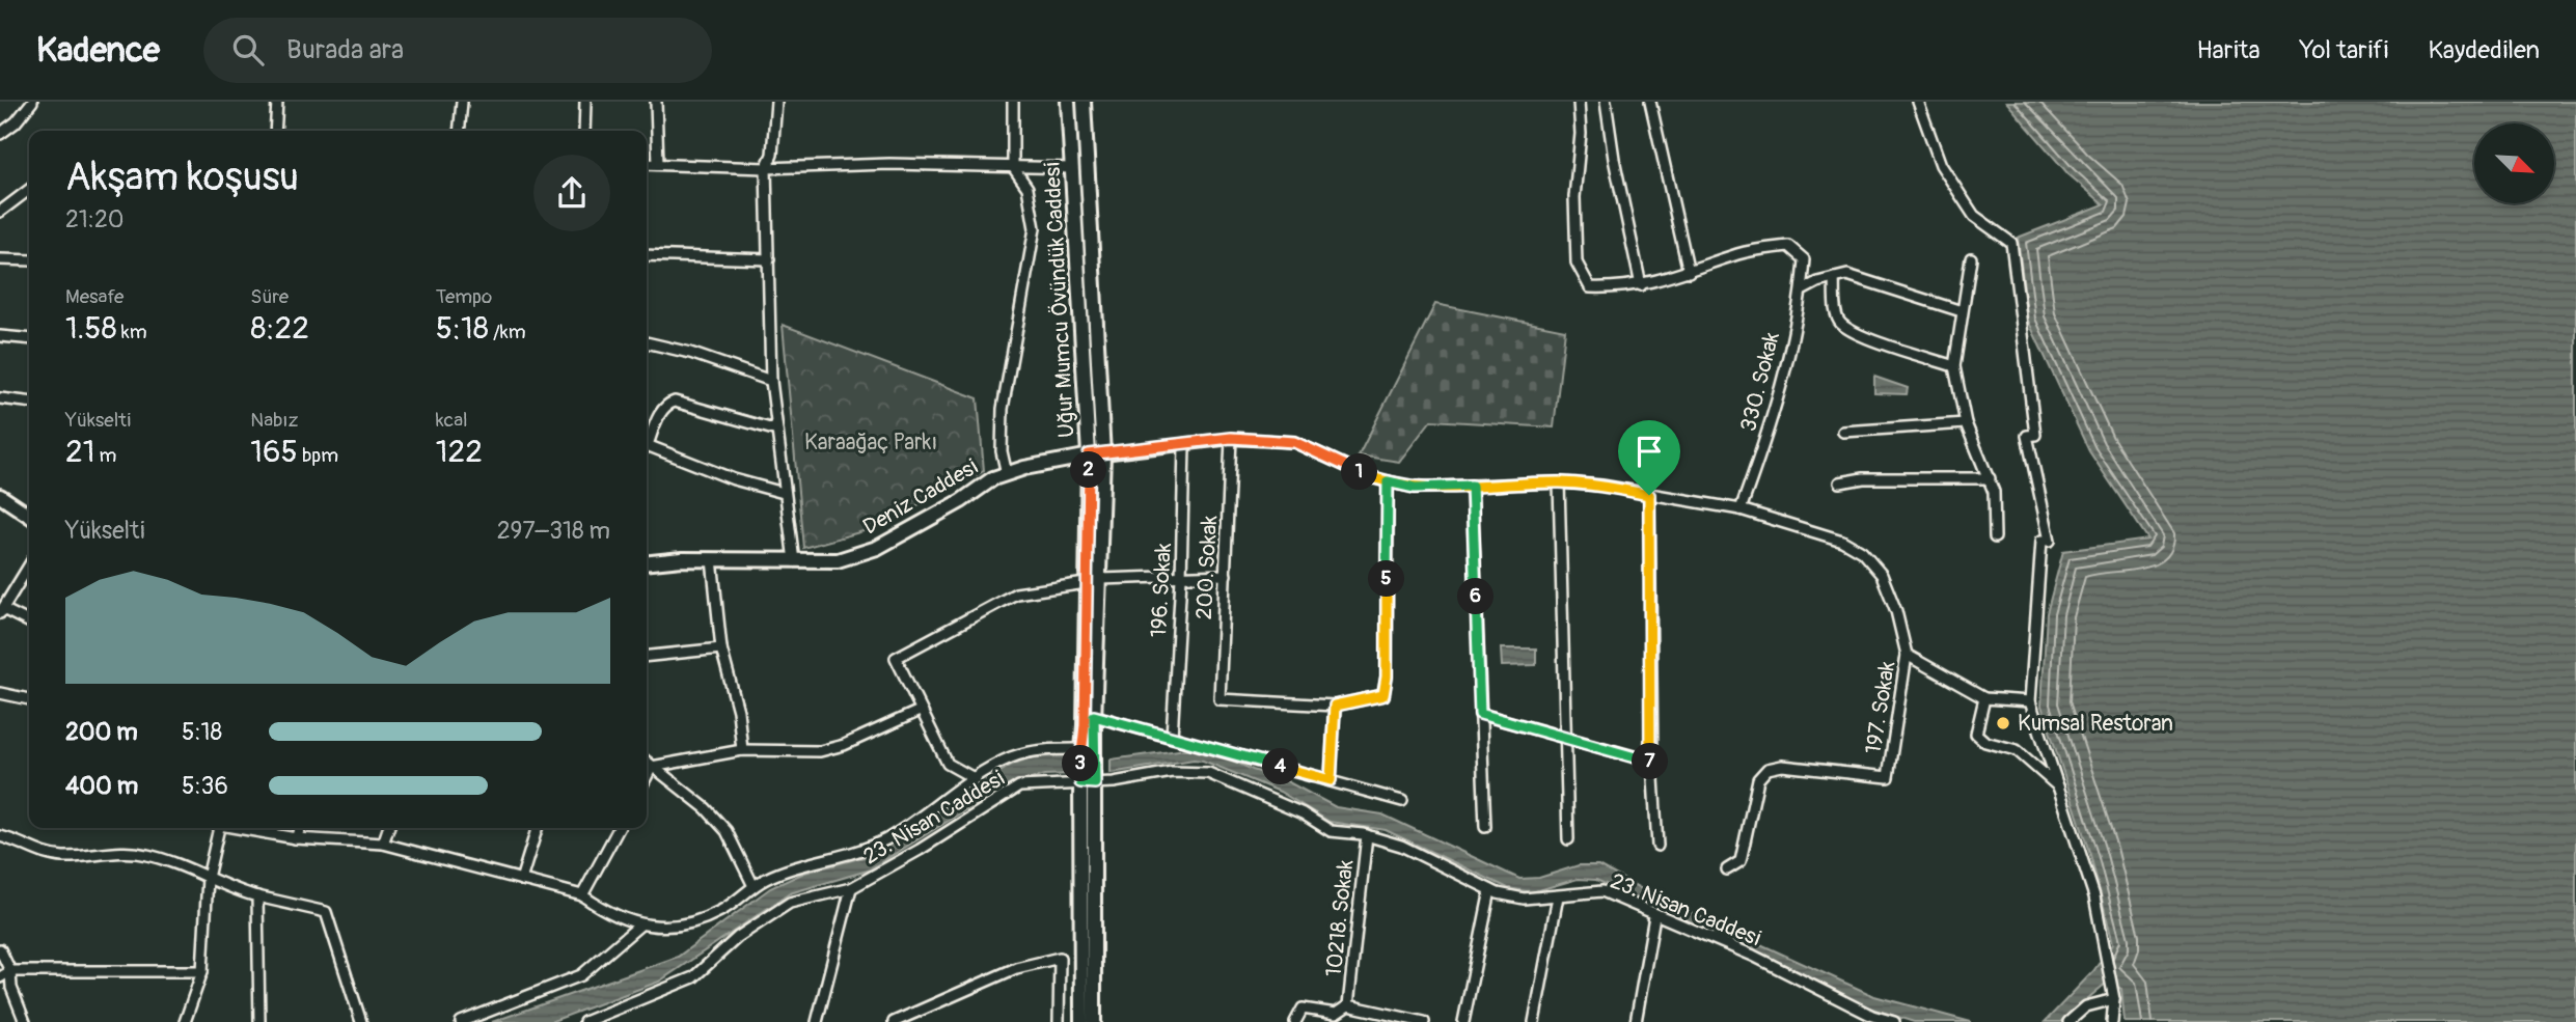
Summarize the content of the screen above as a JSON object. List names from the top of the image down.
{
  "streets": {
    "street": [
      "Uğur Mumcu Övündük Caddesi",
      "330. Sokak",
      "Deniz Caddesi",
      "200. Sokak",
      "196. Sokak",
      "197. Sokak",
      "23. Nisan Caddesi",
      "10218. Sokak"
    ]
  },
  "crossings": [
    ["Uğur Mumcu Övündük Caddesi", "Deniz Caddesi"],
    ["Uğur Mumcu Övündük Caddesi", "23. Nisan Caddesi"],
    ["330. Sokak", "197. Sokak"],
    ["23. Nisan Caddesi", "10218. Sokak"]
  ],
  "parks": ["Karaağaç Parkı"],
  "places": ["Kumsal Restoran"],
  "north": "bottom right",
  "page": {
    "header": "Kadence",
    "search": "Burada ara",
    "nav": ["Harita", "Yol tarifi", "Kaydedilen"],
    "heading": ["Akşam koşusu", "21:20"],
    "stats": [
      ["Mesafe", "1.58 km"],
      ["Süre", "8:22"],
      ["Tempo", "5:18 /km"],
      ["Yükselti", "21 m"],
      ["Nabız", "165 bpm"],
      ["kcal", "122"]
    ],
    "pins": [
      "2",
      "1",
      "5",
      "6",
      "7",
      "3",
      "4"
    ],
    "chart": ["Yükselti", "297–318 m"],
    "list": [
      {
        "name": "200 m",
        "note": "5:18"
      },
      {
        "name": "400 m",
        "note": "5:36"
      }
    ]
  }
}
